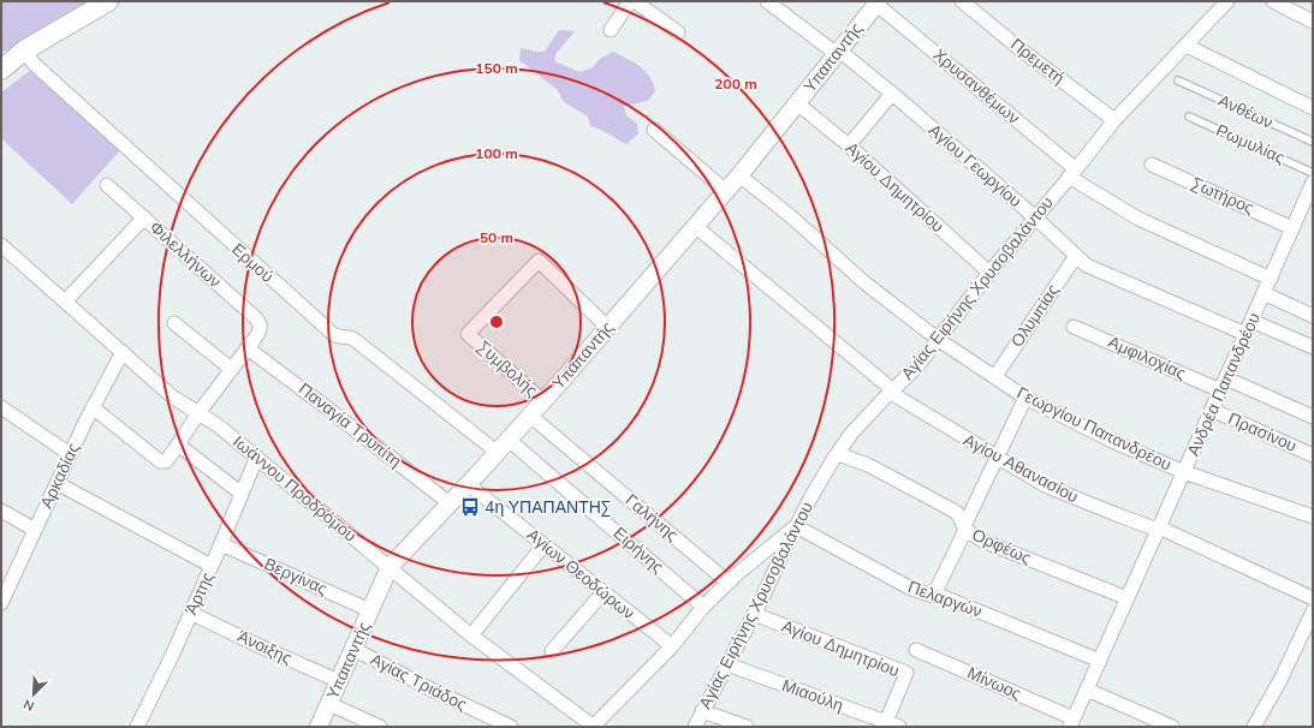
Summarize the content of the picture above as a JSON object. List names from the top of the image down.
{
  "streets": {
    "street": [
      "Υπαπαντής",
      "Πρεμετή",
      "Χρυσανθέμων",
      "Αγίου Γεωργίου",
      "Αγίου Δημητρίου",
      "Σωτήρος",
      "Φιλελλήνων",
      "Ερμού",
      "Αγίας Ειρήνης Χρυσοβαλάντου",
      "Ολυμπίας",
      "Αμφιλοχίας",
      "Συμβολής",
      "Ανδρέα Παπανδρέου",
      "Παναγία Τρυπίτη",
      "Γεωργίου Παπανδρέου",
      "Πρασίνου",
      "Αγίου Αθανασίου",
      "Αρκαδίας",
      "Ιωάννου Προδρόμου",
      "Γαλήνης",
      "Ορφέως",
      "Ειρήνης",
      "Αγίων Θεοδώρων",
      "Βεργίνας",
      "Άρτης",
      "Πελαργών",
      "Άνοιξης",
      "Αγίας Τριάδος",
      "Μίνωος",
      "Μιαούλη"
    ],
    "lane": ["Ανθέων", "Ρωμυλίας"]
  },
  "crossings": [
    ["Υπαπαντής", "Χρυσανθέμων"],
    ["Υπαπαντής", "Αγίου Γεωργίου"],
    ["Υπαπαντής", "Αγίου Δημητρίου"],
    ["Υπαπαντής", "Ερμού"],
    ["Υπαπαντής", "Συμβολής"],
    ["Υπαπαντής", "Παναγία Τρυπίτη"],
    ["Υπαπαντής", "Γεωργίου Παπανδρέου"],
    ["Υπαπαντής", "Αγίου Αθανασίου"],
    ["Υπαπαντής", "Ιωάννου Προδρόμου"],
    ["Υπαπαντής", "Γαλήνης"],
    ["Υπαπαντής", "Ειρήνης"],
    ["Υπαπαντής", "Αγίων Θεοδώρων"],
    ["Υπαπαντής", "Βεργίνας"],
    ["Υπαπαντής", "Άνοιξης"],
    ["Υπαπαντής", "Αγίας Τριάδος"],
    ["Πρεμετή", "Αγίας Ειρήνης Χρυσοβαλάντου"],
    ["Χρυσανθέμων", "Αγίας Ειρήνης Χρυσοβαλάντου"],
    ["Χρυσανθέμων", "Ανδρέα Παπανδρέου"],
    ["Αγίου Γεωργίου", "Αγίας Ειρήνης Χρυσοβαλάντου"],
    ["Αγίου Γεωργίου", "Ολυμπίας"],
    ["Αγίου Γεωργίου", "Ανδρέα Παπανδρέου"],
    ["Αγίου Δημητρίου", "Αγίας Ειρήνης Χρυσοβαλάντου"],
    ["Αγίου Δημητρίου", "Μιαούλη"],
    ["Σωτήρος", "Ανδρέα Παπανδρέου"],
    ["Φιλελλήνων", "Παναγία Τρυπίτη"],
    ["Φιλελλήνων", "Ιωάννου Προδρόμου"],
    ["Ερμού", "Ειρήνης"],
    ["Αγίας Ειρήνης Χρυσοβαλάντου", "Γεωργίου Παπανδρέου"],
    ["Αγίας Ειρήνης Χρυσοβαλάντου", "Αγίου Αθανασίου"],
    ["Αγίας Ειρήνης Χρυσοβαλάντου", "Ορφέως"],
    ["Αγίας Ειρήνης Χρυσοβαλάντου", "Πελαργών"],
    ["Αγίας Ειρήνης Χρυσοβαλάντου", "Μιαούλη"],
    ["Ολυμπίας", "Γεωργίου Παπανδρέου"],
    ["Αμφιλοχίας", "Ανδρέα Παπανδρέου"],
    ["Ανδρέα Παπανδρέου", "Γεωργίου Παπανδρέου"],
    ["Ανδρέα Παπανδρέου", "Πρασίνου"],
    ["Ανδρέα Παπανδρέου", "Αγίου Αθανασίου"],
    ["Ανδρέα Παπανδρέου", "Ορφέως"],
    ["Ανδρέα Παπανδρέου", "Πελαργών"],
    ["Ανδρέα Παπανδρέου", "Μίνωος"],
    ["Αρκαδίας", "Ιωάννου Προδρόμου"],
    ["Ιωάννου Προδρόμου", "Άρτης"],
    ["Βεργίνας", "Άρτης"],
    ["Άρτης", "Άνοιξης"]
  ],
  "places": {
    "bus stop": ["4η ΥΠΑΠΑΝΤΗΣ"]
  },
  "north": "bottom left",
  "rings": [
    "150 m",
    "200 m",
    "100 m",
    "50 m"
  ]
}
